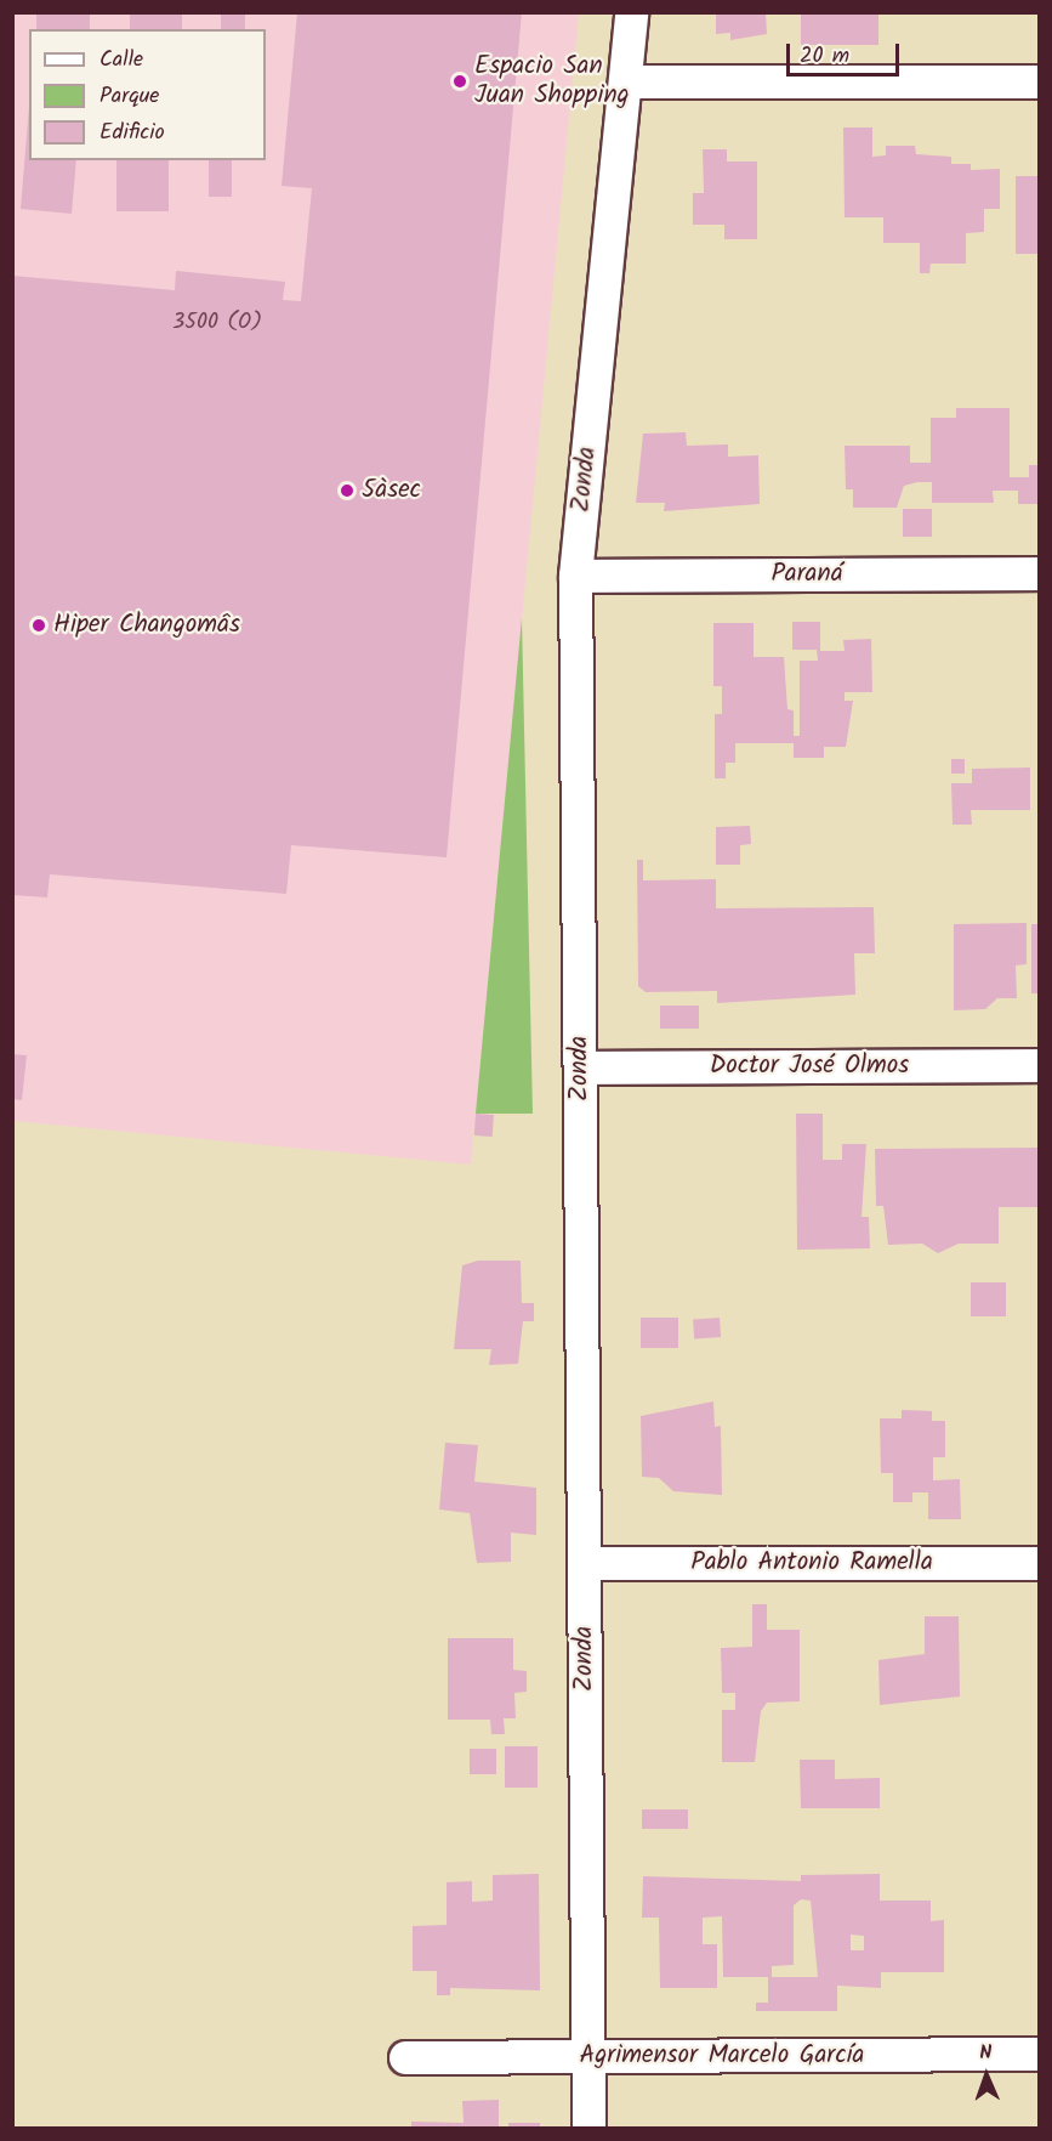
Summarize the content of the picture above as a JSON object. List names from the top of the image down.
{
  "streets": {
    "street": [
      "Zonda",
      "Paraná",
      "Doctor José Olmos",
      "Pablo Antonio Ramella",
      "Agrimensor Marcelo García"
    ]
  },
  "crossings": [
    ["Zonda", "Paraná"],
    ["Zonda", "Doctor José Olmos"],
    ["Zonda", "Pablo Antonio Ramella"],
    ["Zonda", "Agrimensor Marcelo García"]
  ],
  "places": ["Espacio San Juan Shopping", "5àsec", "Hiper Changomâs"],
  "house_numbers": ["3500 (O)"],
  "legend": ["Calle", "Parque", "Edificio"],
  "scale_bar": "20 m",
  "north": "top"
}
